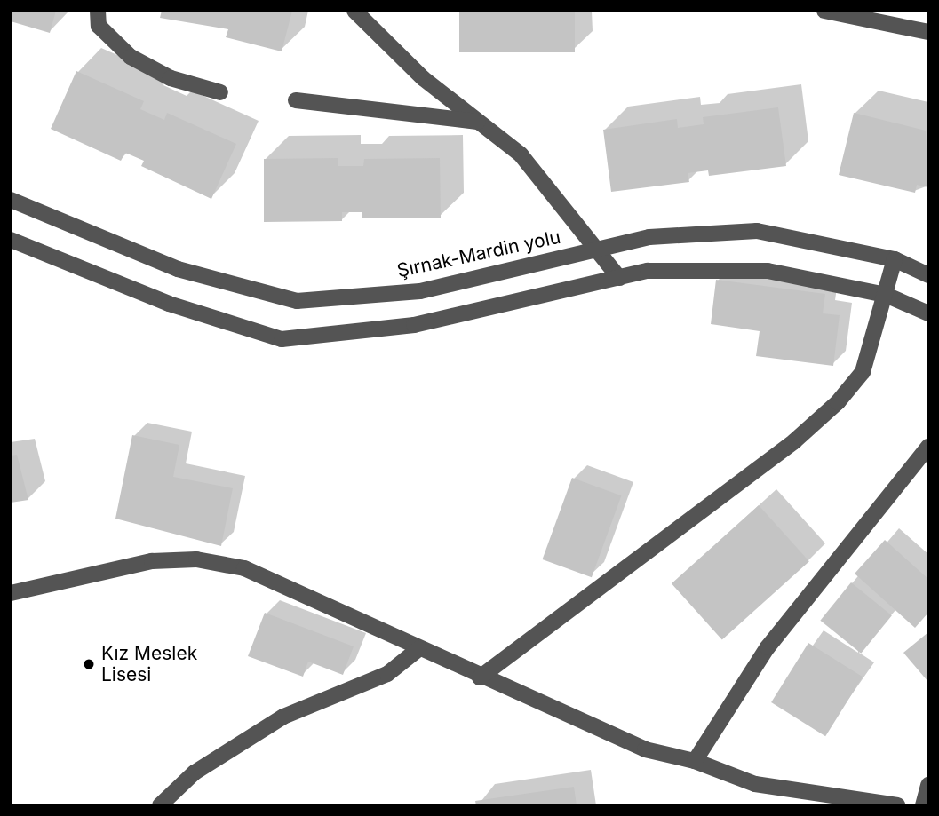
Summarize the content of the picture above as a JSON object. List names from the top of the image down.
{
  "streets": {
    "street": ["Şırnak-Mardin yolu"]
  },
  "places": ["Kız Meslek Lisesi"]
}
